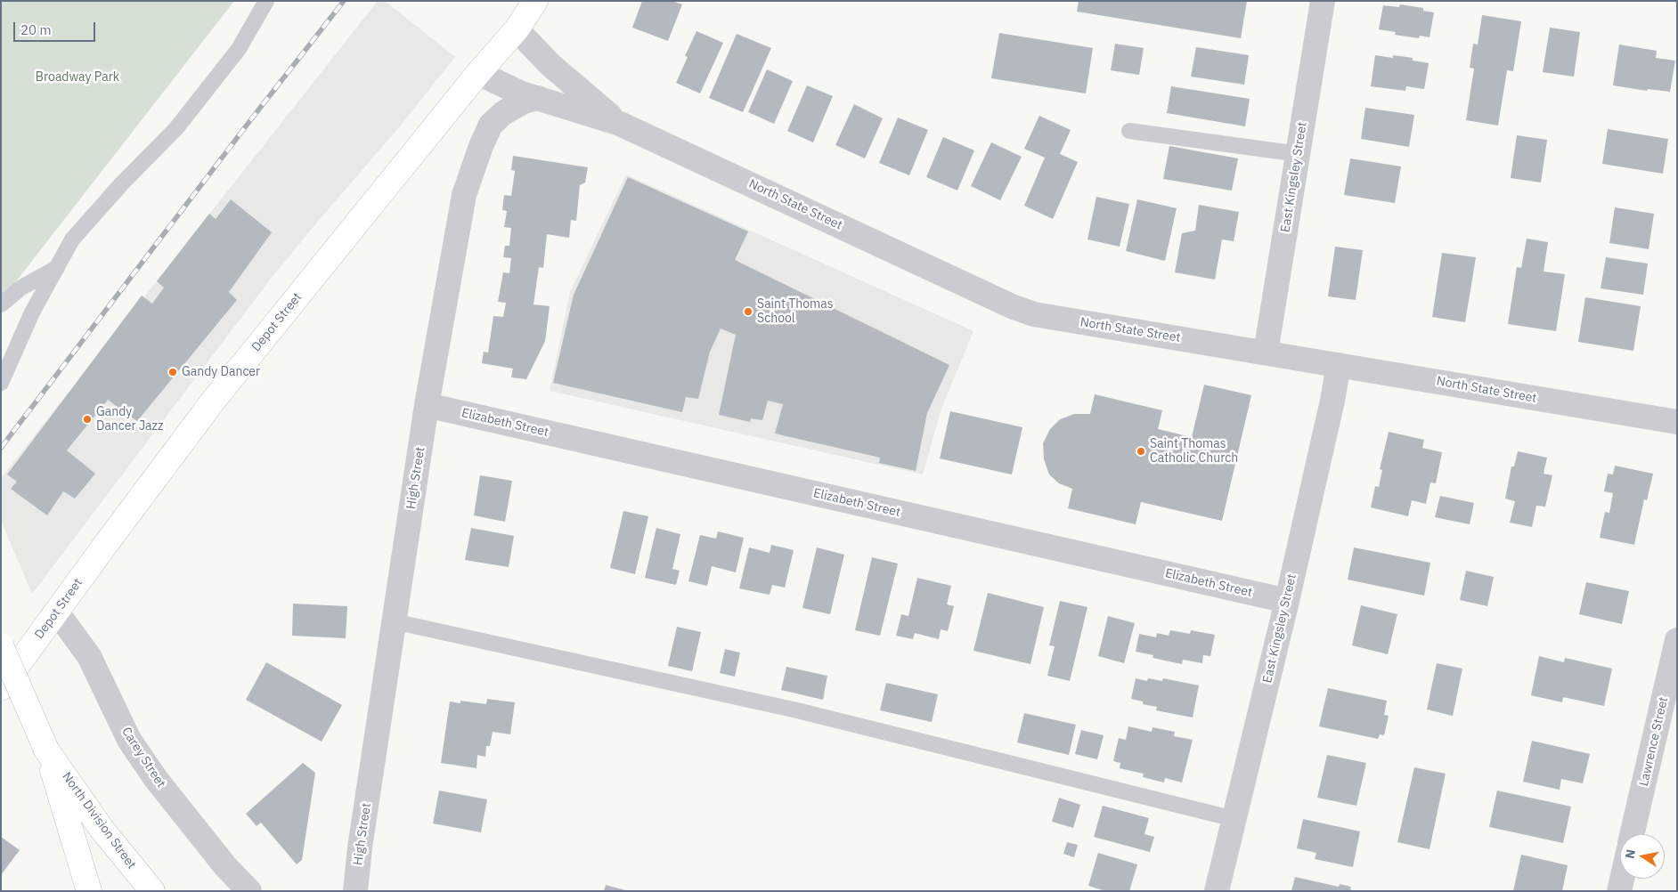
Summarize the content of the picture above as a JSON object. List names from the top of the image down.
{
  "streets": {
    "main road": ["Depot Street", "North Division Street"],
    "street": [
      "East Kingsley Street",
      "North State Street",
      "Elizabeth Street",
      "High Street",
      "Lawrence Street",
      "Carey Street"
    ]
  },
  "crossings": [
    ["East Kingsley Street", "North State Street"],
    ["East Kingsley Street", "Elizabeth Street"],
    ["Depot Street", "Carey Street"],
    ["Elizabeth Street", "High Street"]
  ],
  "parks": ["Broadway Park"],
  "places": [
    "Saint Thomas School",
    "Gandy Dancer",
    "Gandy Dancer Jazz",
    "Saint Thomas Catholic Church"
  ],
  "scale_bar": "20 m",
  "north": "left"
}
